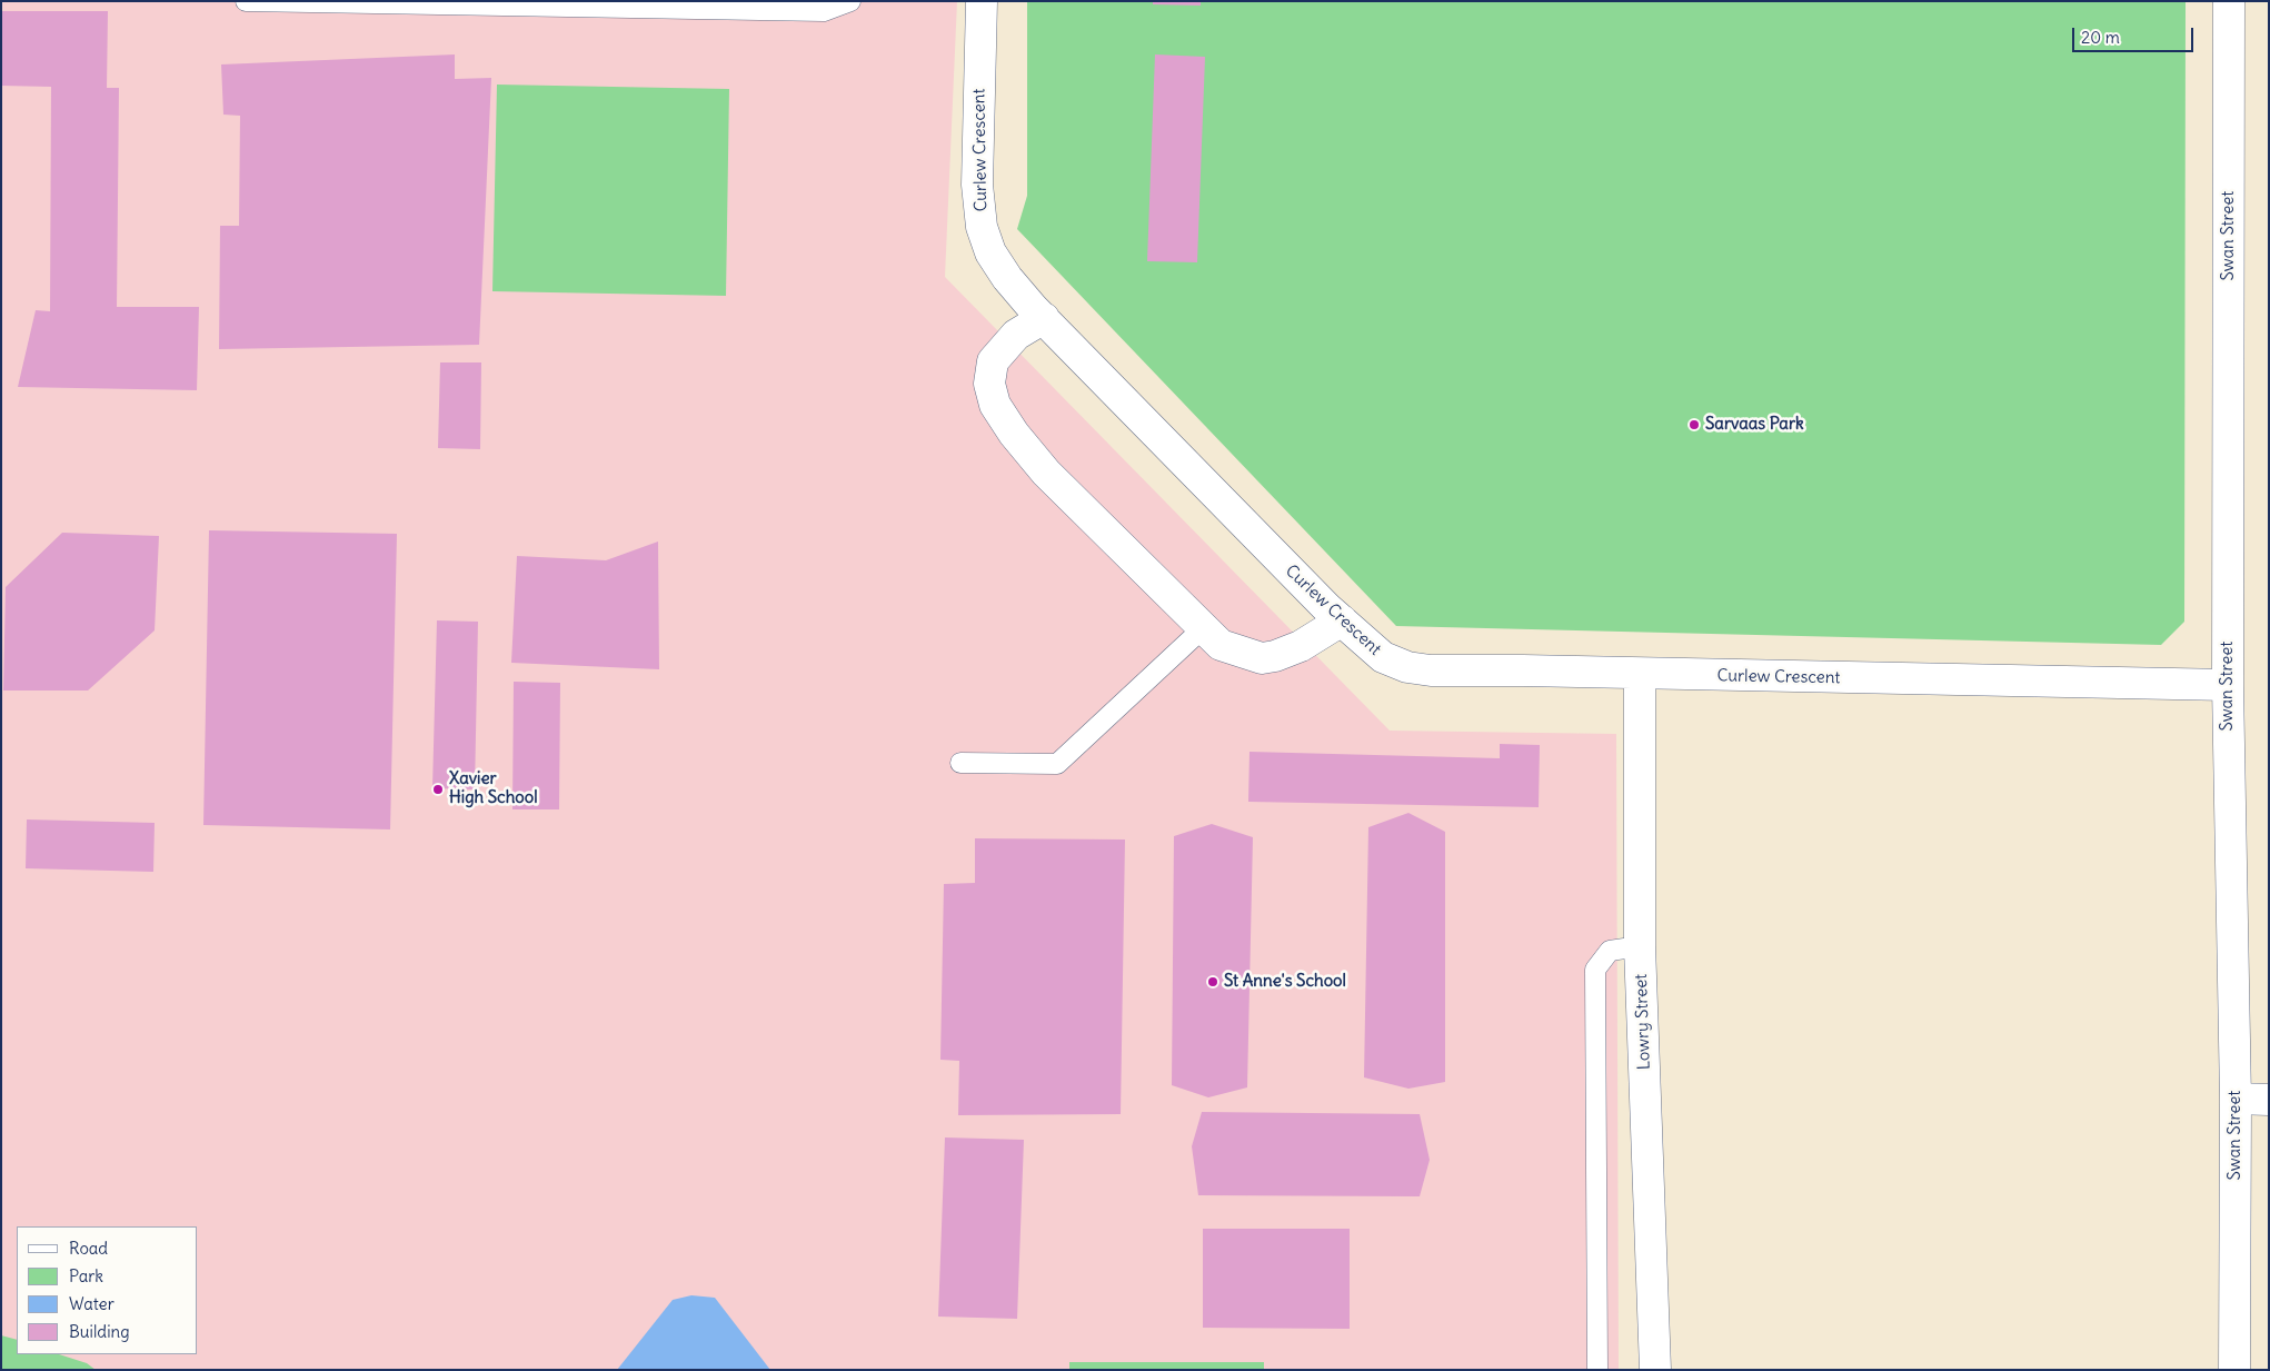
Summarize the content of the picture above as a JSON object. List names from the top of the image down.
{
  "streets": {
    "street": ["Curlew Crescent", "Swan Street", "Lowry Street"]
  },
  "crossings": [
    ["Curlew Crescent", "Swan Street"],
    ["Curlew Crescent", "Lowry Street"]
  ],
  "places": ["Sarvaas Park", "Xavier High School", "St Anne's School"],
  "legend": [
    "Road",
    "Park",
    "Water",
    "Building"
  ],
  "scale_bar": "20 m"
}
